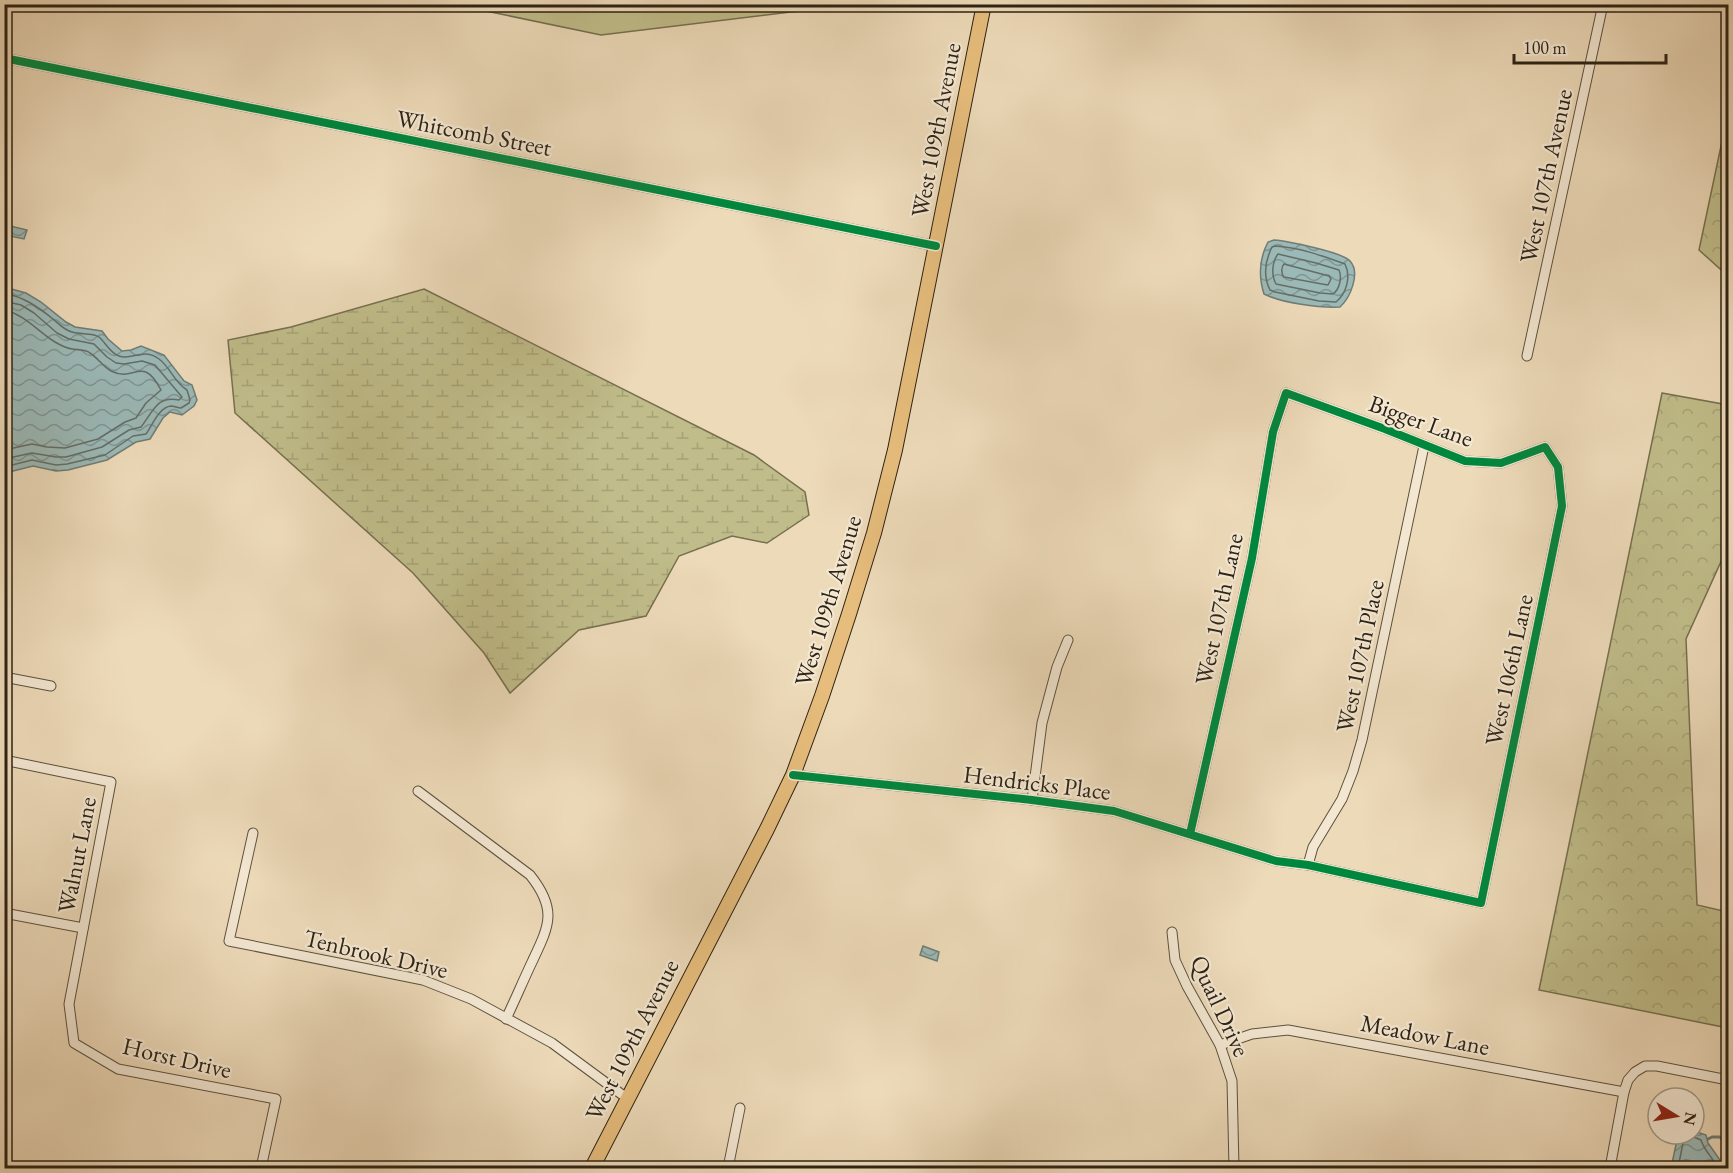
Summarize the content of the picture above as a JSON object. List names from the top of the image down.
{
  "streets": {
    "main road": ["West 109th Avenue"],
    "street": [
      "Whitcomb Street",
      "West 107th Avenue",
      "Bigger Lane",
      "West 107th Lane",
      "West 107th Place",
      "West 106th Lane",
      "Hendricks Place",
      "Walnut Lane",
      "Tenbrook Drive",
      "Quail Drive",
      "Meadow Lane",
      "Horst Drive"
    ]
  },
  "crossings": [
    ["West 109th Avenue", "Whitcomb Street"],
    ["West 109th Avenue", "Hendricks Place"],
    ["West 109th Avenue", "Tenbrook Drive"],
    ["Bigger Lane", "West 107th Lane"],
    ["Bigger Lane", "West 107th Place"],
    ["Bigger Lane", "West 106th Lane"],
    ["West 107th Lane", "Hendricks Place"],
    ["West 107th Place", "Hendricks Place"],
    ["West 106th Lane", "Hendricks Place"],
    ["Walnut Lane", "Horst Drive"],
    ["Quail Drive", "Meadow Lane"]
  ],
  "scale_bar": "100 m",
  "north": "right"
}
